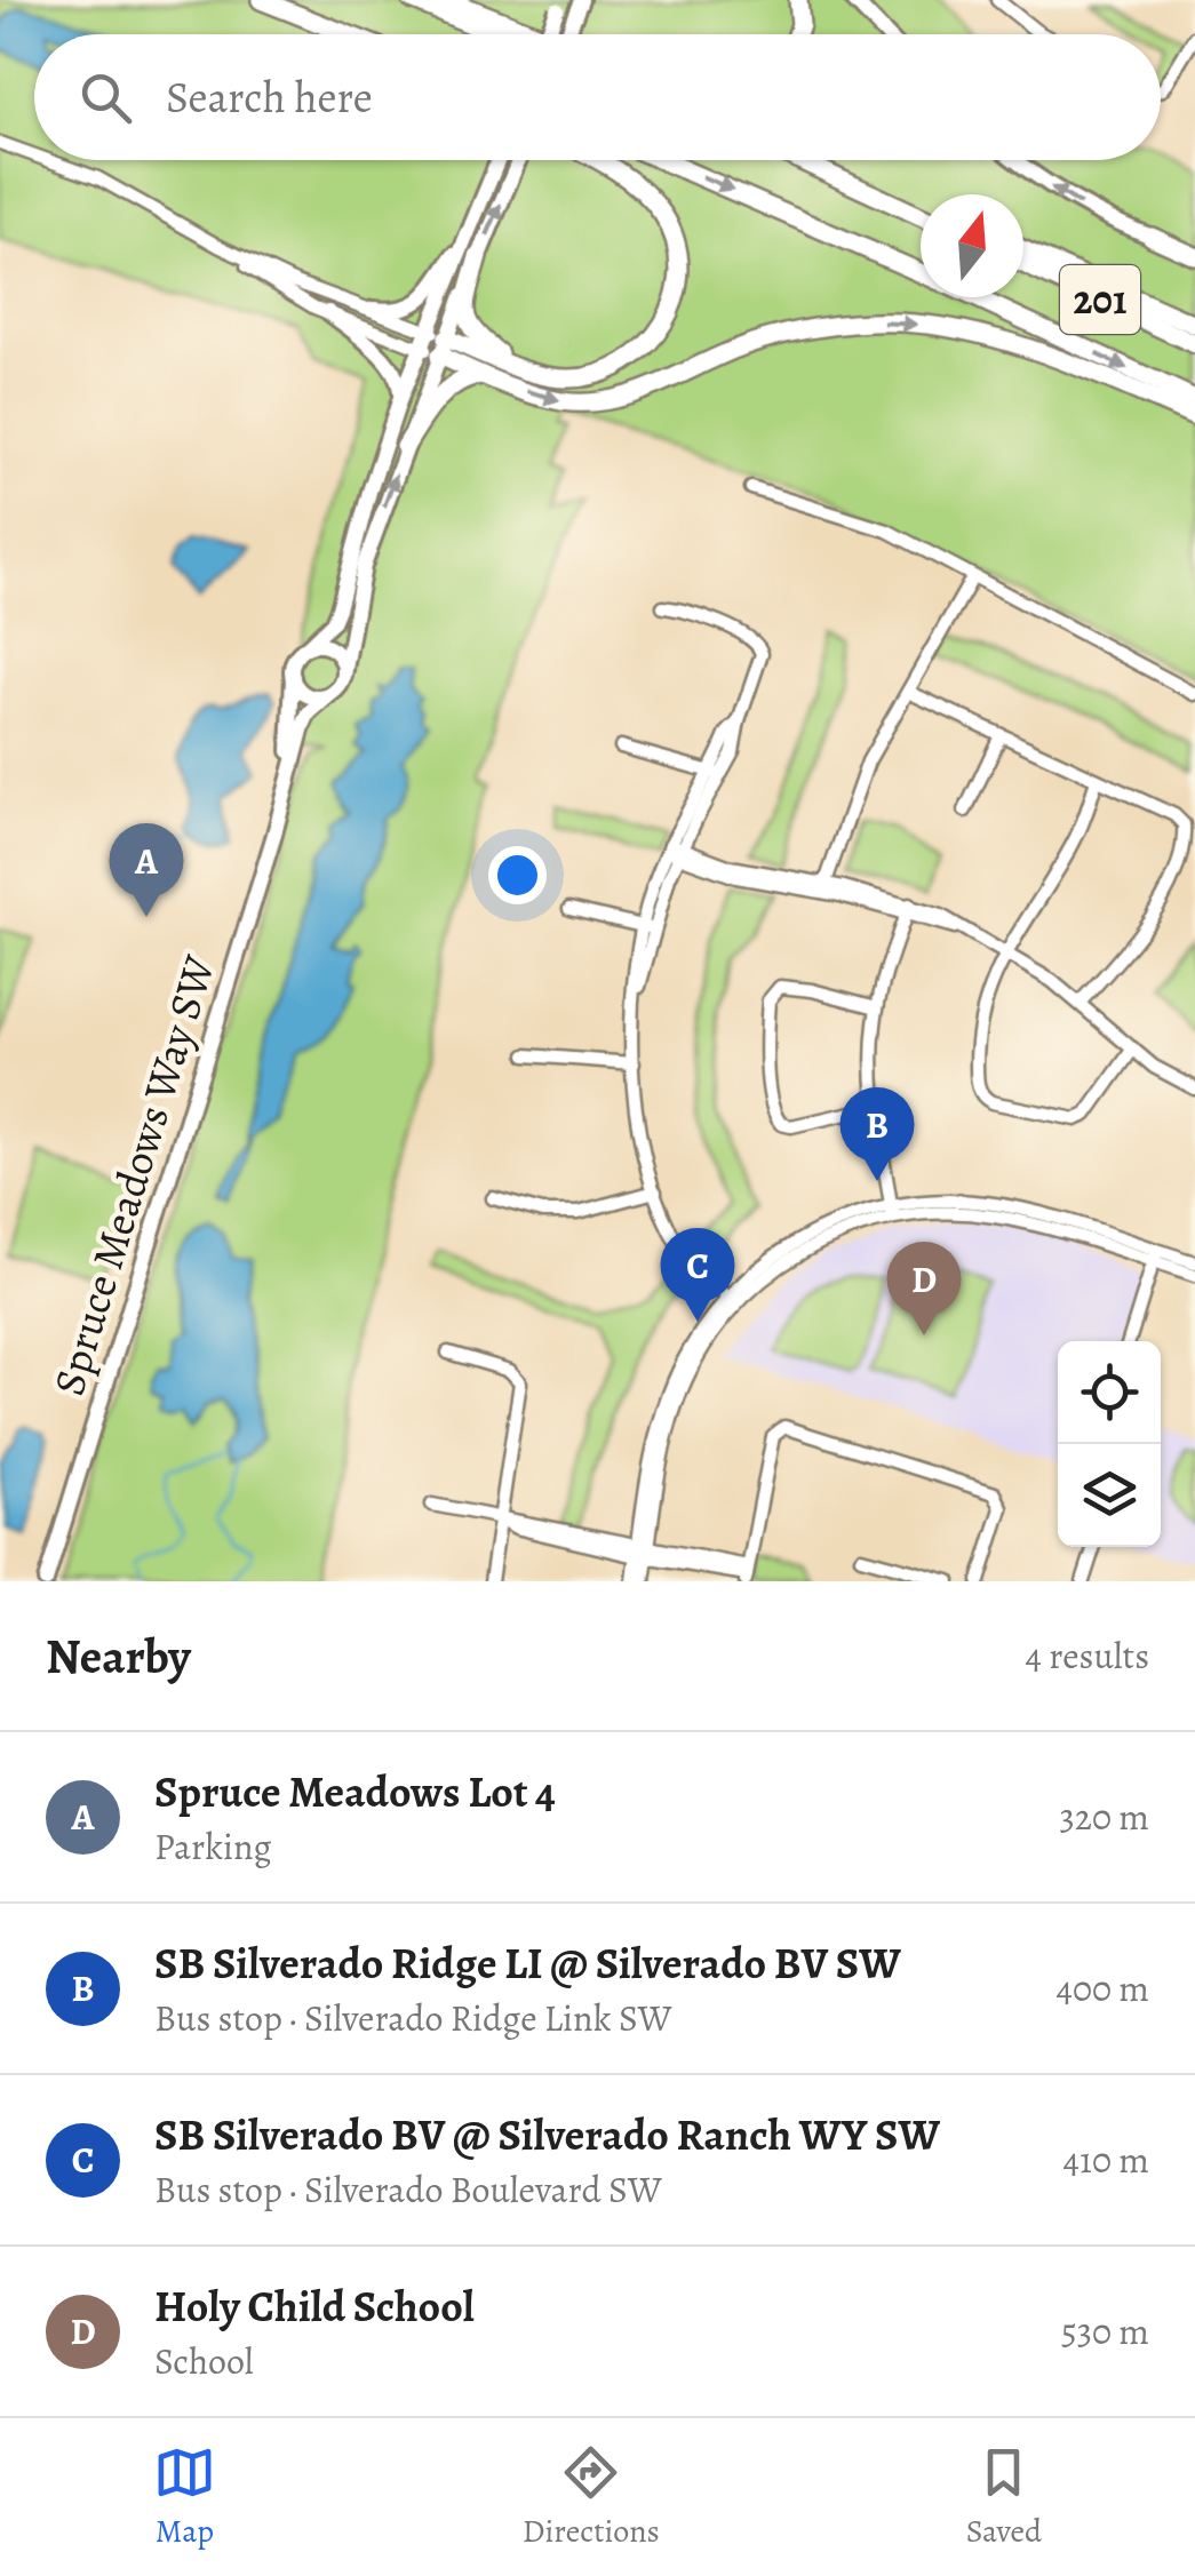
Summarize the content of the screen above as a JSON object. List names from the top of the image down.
{
  "streets": {
    "highway": ["201"],
    "main road": ["Spruce Meadows Way SW"]
  },
  "north": "top",
  "page": {
    "search": "Search here",
    "pins": [
      "A",
      "B",
      "C",
      "D"
    ],
    "heading": ["Nearby", "4 results"],
    "list": [
      {
        "mark": "A",
        "name": "Spruce Meadows Lot 4",
        "note": "Parking",
        "value": "320 m"
      },
      {
        "mark": "B",
        "name": "SB Silverado Ridge LI @ Silverado BV SW",
        "note": "Bus stop · Silverado Ridge Link SW",
        "value": "400 m"
      },
      {
        "mark": "C",
        "name": "SB Silverado BV @ Silverado Ranch WY SW",
        "note": "Bus stop · Silverado Boulevard SW",
        "value": "410 m"
      },
      {
        "mark": "D",
        "name": "Holy Child School",
        "note": "School",
        "value": "530 m"
      }
    ],
    "nav": ["Map", "Directions", "Saved"]
  }
}
